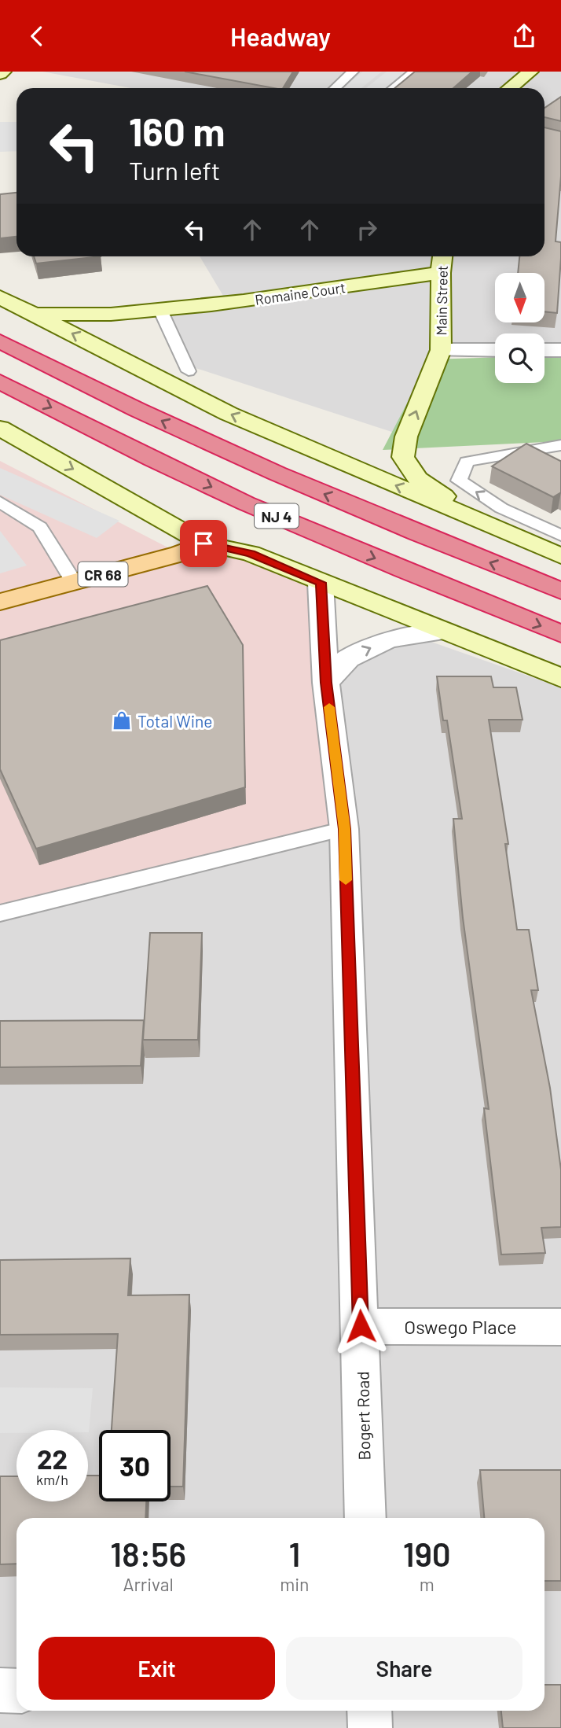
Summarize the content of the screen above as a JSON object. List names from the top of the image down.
{
  "streets": {
    "highway": ["NJ 4"],
    "main road": ["CR 68"],
    "street": [
      "Romaine Court",
      "Main Street",
      "Oswego Place",
      "Bogert Road"
    ]
  },
  "crossings": [
    ["Romaine Court", "Main Street"],
    ["Oswego Place", "Bogert Road"]
  ],
  "places": {
    "shop": ["Total Wine"]
  },
  "north": "bottom",
  "page": {
    "header": "Headway",
    "turn": ["160 m", "Turn left"],
    "speed": "22 km/h",
    "limit": "30",
    "eta": [
      "18:56",
      "Arrival",
      "1",
      "min",
      "190",
      "m"
    ],
    "buttons": ["Exit", "Share"]
  }
}
